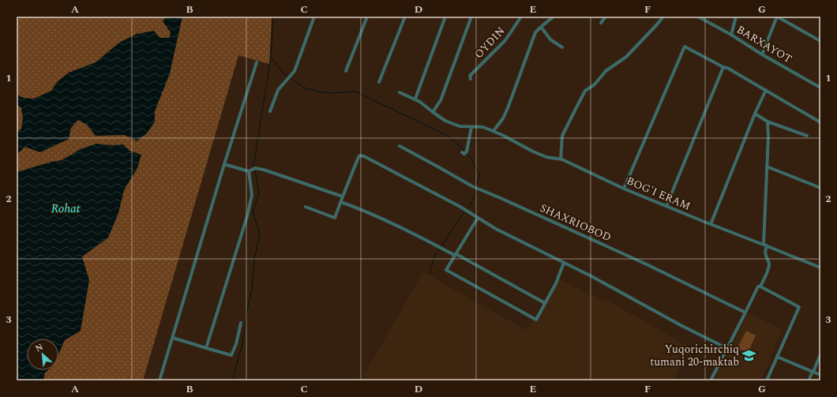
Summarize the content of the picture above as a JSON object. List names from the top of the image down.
{
  "streets": {
    "street": [
      "OYDIN",
      "BARXAYOT",
      "BOG'I ERAM",
      "SHAXRIOBOD"
    ]
  },
  "water": ["Rohat"],
  "places": {
    "school or university": ["Yuqorichirchiq tumani 20-maktab"]
  },
  "north": "top left",
  "grid": {
    "columns": [
      "A",
      "B",
      "C",
      "D",
      "E",
      "F",
      "G"
    ],
    "rows": ["1", "2", "3"]
  }
}
